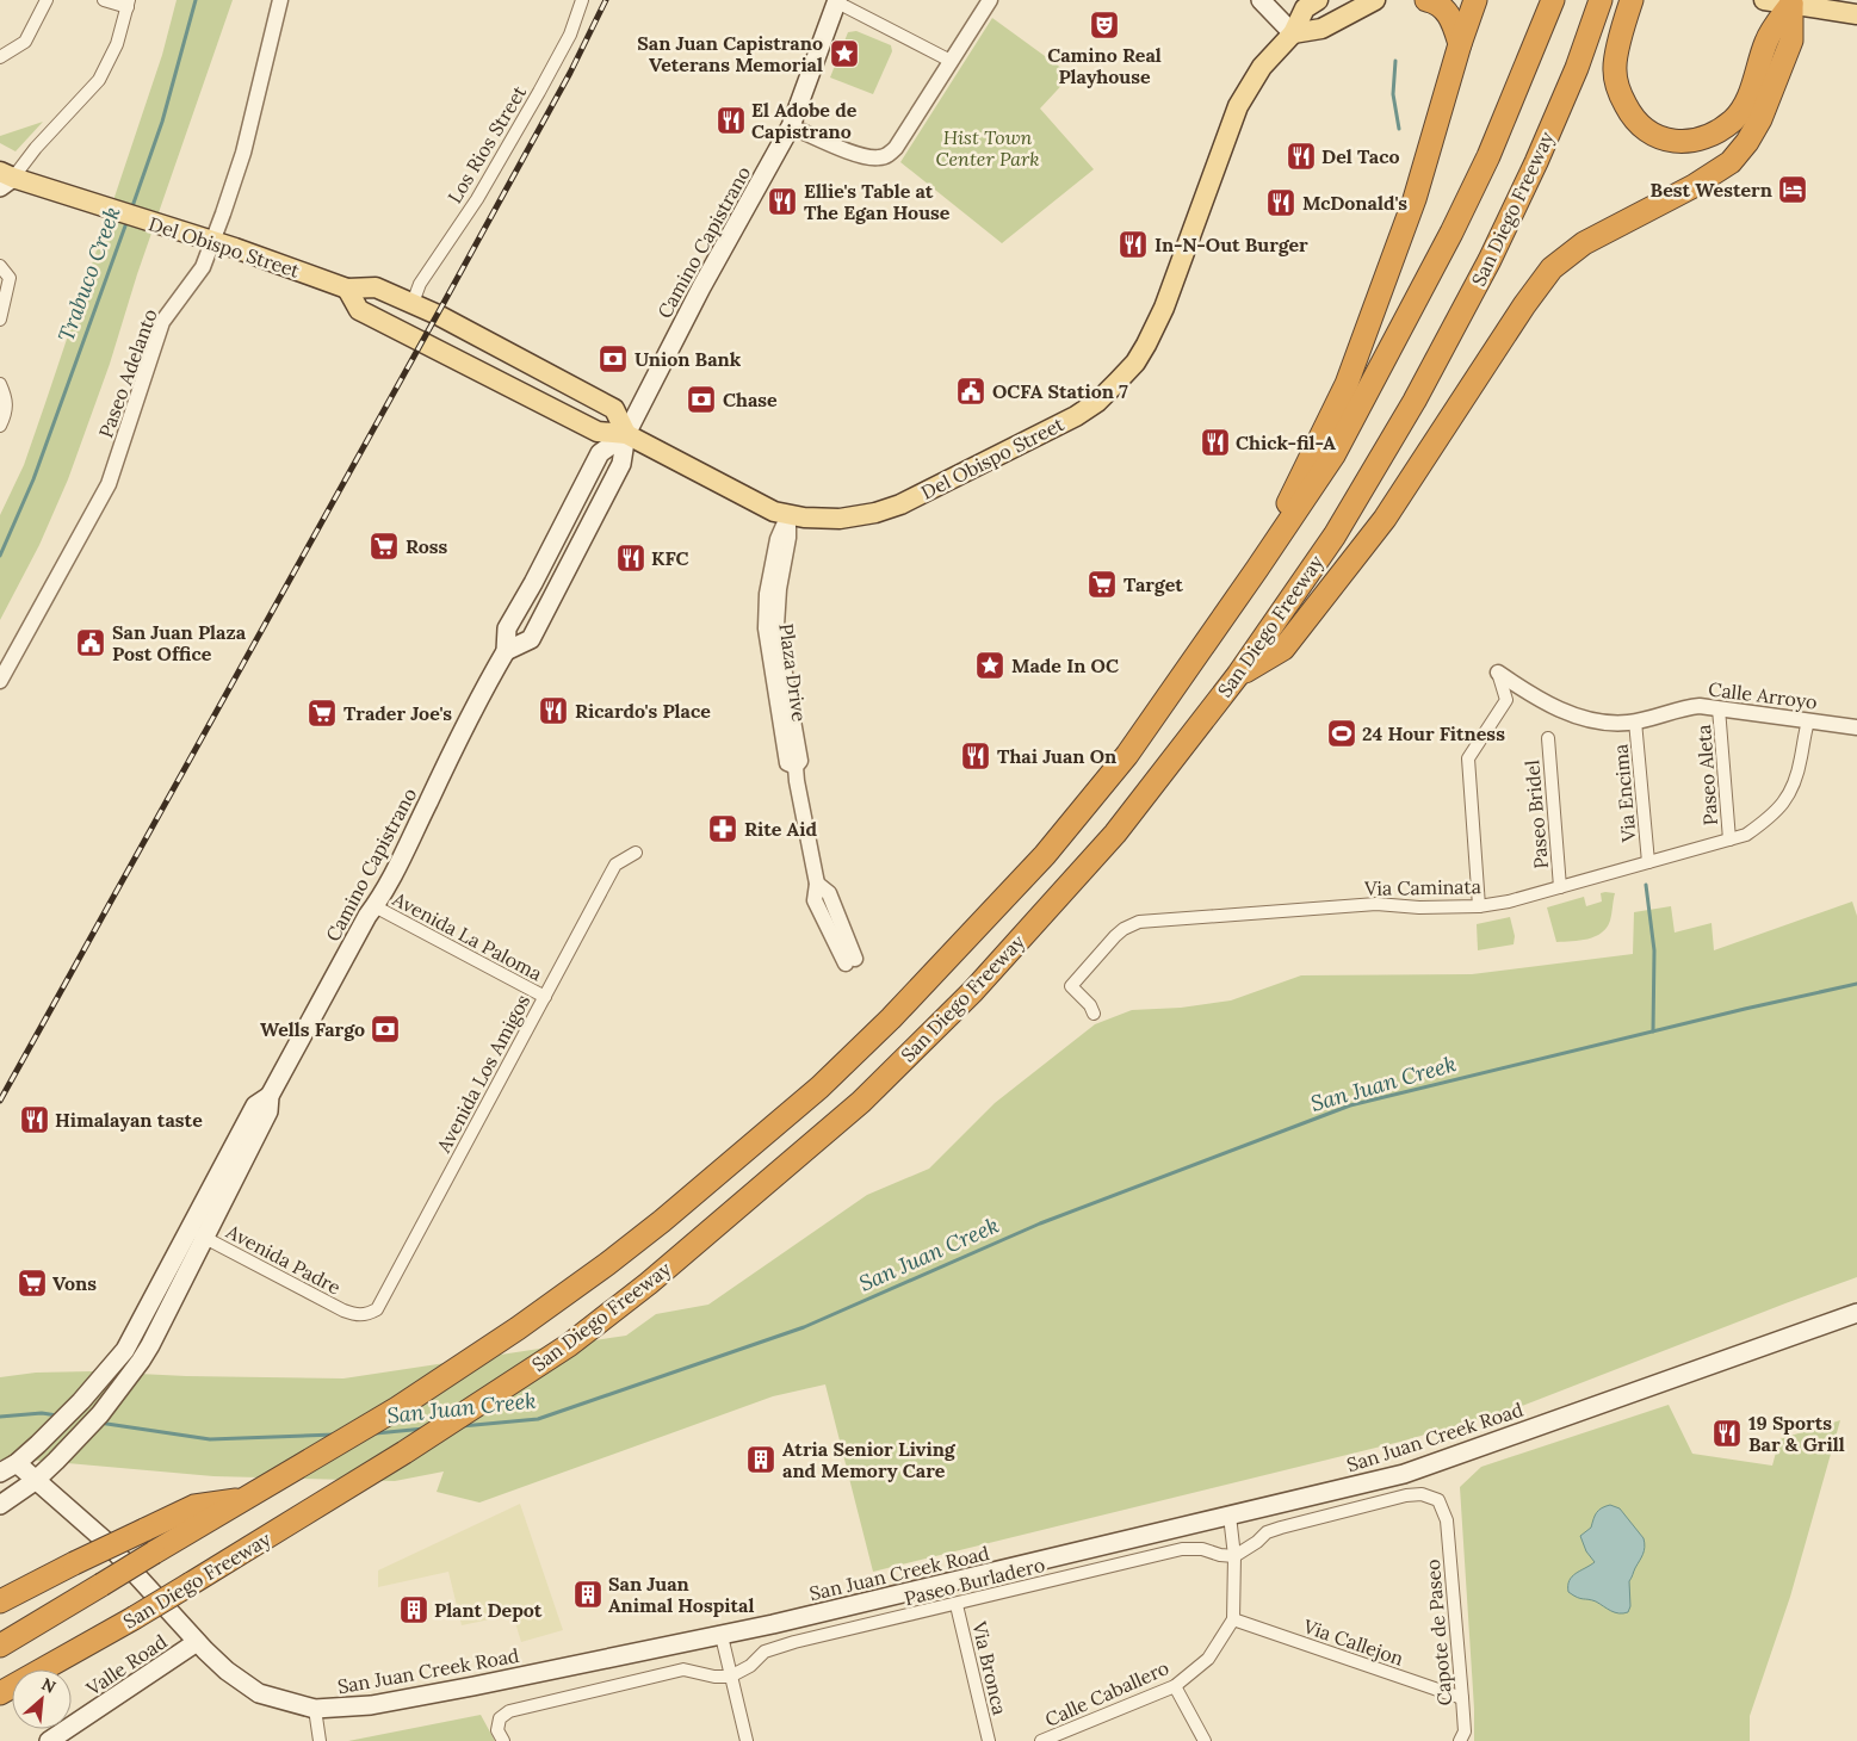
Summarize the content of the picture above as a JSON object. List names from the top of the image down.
{
  "streets": {
    "highway": ["San Diego Freeway"],
    "main road": [
      "Camino Capistrano",
      "Del Obispo Street",
      "San Juan Creek Road",
      "Valle Road"
    ],
    "street": [
      "Los Rios Street",
      "Paseo Adelanto",
      "Plaza Drive",
      "Calle Arroyo",
      "Paseo Aleta",
      "Via Encima",
      "Paseo Bridel",
      "Via Caminata",
      "Avenida La Paloma",
      "Avenida Los Amigos",
      "Avenida Padre",
      "Paseo Burladero",
      "Capote de Paseo",
      "Via Callejon",
      "Via Bronca",
      "Calle Caballero"
    ]
  },
  "crossings": [
    ["Los Rios Street", "Del Obispo Street"],
    ["Camino Capistrano", "Del Obispo Street"],
    ["Camino Capistrano", "Avenida La Paloma"],
    ["Camino Capistrano", "Avenida Padre"],
    ["Camino Capistrano", "San Juan Creek Road"],
    ["Del Obispo Street", "Paseo Adelanto"],
    ["Del Obispo Street", "Plaza Drive"],
    ["Calle Arroyo", "Paseo Aleta"],
    ["Calle Arroyo", "Via Encima"],
    ["Calle Arroyo", "Via Caminata"],
    ["Paseo Aleta", "Via Caminata"],
    ["Via Encima", "Via Caminata"],
    ["Paseo Bridel", "Via Caminata"],
    ["Avenida La Paloma", "Avenida Los Amigos"],
    ["Avenida Los Amigos", "Avenida Padre"],
    ["San Juan Creek Road", "Valle Road"],
    ["Paseo Burladero", "Capote de Paseo"],
    ["Paseo Burladero", "Via Bronca"],
    ["Capote de Paseo", "Via Callejon"],
    ["Via Callejon", "Calle Caballero"]
  ],
  "water": ["Trabuco Creek", "San Juan Creek"],
  "parks": ["Hist Town Center Park"],
  "places": {
    "theatre": ["Camino Real Playhouse"],
    "place": ["San Juan Capistrano Veterans Memorial", "Made In OC"],
    "restaurant": [
      "El Adobe de Capistrano",
      "Del Taco",
      "Ellie's Table at The Egan House",
      "McDonald's",
      "In-N-Out Burger",
      "Chick-fil-A",
      "KFC",
      "Ricardo's Place",
      "Thai Juan On",
      "Himalayan taste",
      "19 Sports Bar & Grill"
    ],
    "hotel": ["Best Western"],
    "bank": ["Union Bank", "Chase", "Wells Fargo"],
    "public building": ["OCFA Station 7", "San Juan Plaza Post Office"],
    "supermarket": [
      "Ross",
      "Target",
      "Trader Joe's",
      "Vons"
    ],
    "sports": ["24 Hour Fitness"],
    "pharmacy": ["Rite Aid"],
    "building": ["Atria Senior Living and Memory Care", "San Juan Animal Hospital", "Plant Depot"]
  },
  "north": "top right"
}
